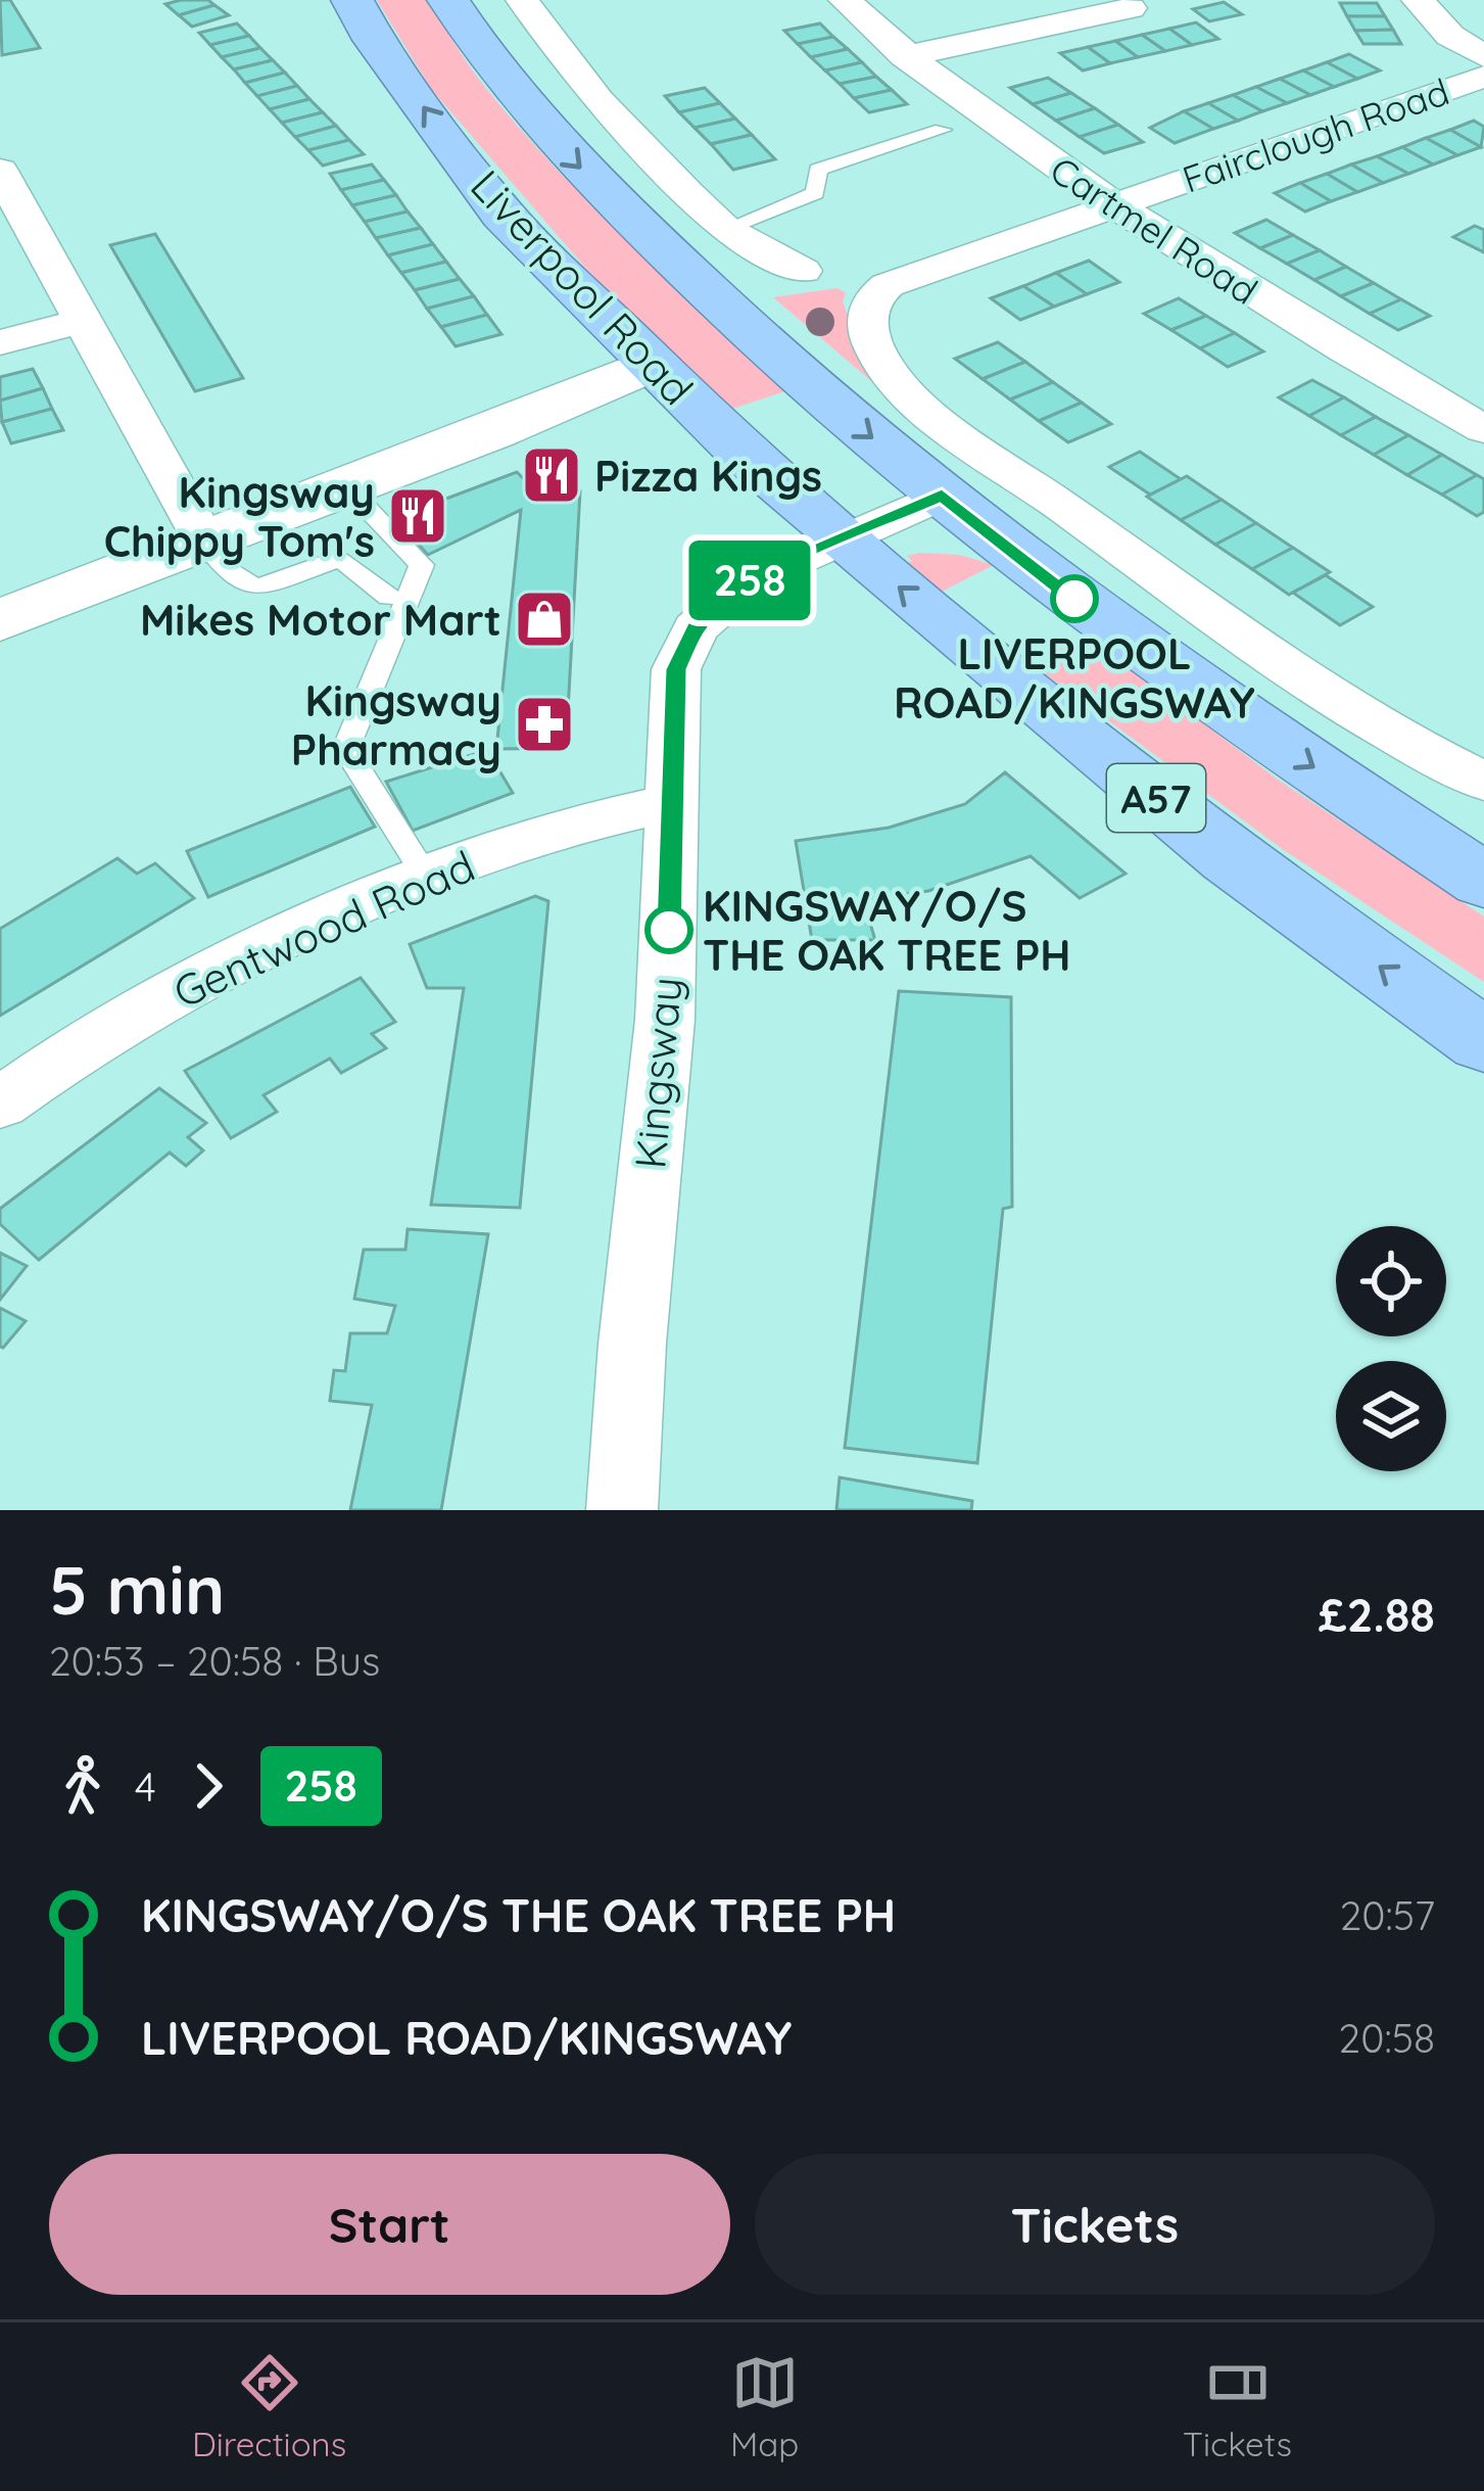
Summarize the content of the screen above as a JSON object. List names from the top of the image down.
{
  "streets": {
    "highway": ["Liverpool Road", "A57"],
    "street": [
      "Fairclough Road",
      "Cartmel Road",
      "Gentwood Road",
      "Kingsway"
    ]
  },
  "crossings": [
    ["Fairclough Road", "Cartmel Road"],
    ["Liverpool Road", "Kingsway"],
    ["Gentwood Road", "Kingsway"]
  ],
  "places": {
    "restaurant": ["Pizza Kings", "Kingsway Chippy Tom's"],
    "other": ["LIVERPOOL ROAD/KINGSWAY", "KINGSWAY/O/S THE OAK TREE PH"],
    "shop": ["Mikes Motor Mart"],
    "pharmacy": ["Kingsway Pharmacy"]
  },
  "lines": ["bus line 258"],
  "page": {
    "on_map": "258",
    "heading": ["5 min", "20:53 – 20:58 · Bus", "£2.88"],
    "legs": ["4", "258"],
    "list": [
      {
        "name": "KINGSWAY/O/S THE OAK TREE PH",
        "value": "20:57"
      },
      {
        "name": "LIVERPOOL ROAD/KINGSWAY",
        "value": "20:58"
      }
    ],
    "buttons": ["Start", "Tickets"],
    "tabs": ["Directions", "Map", "Tickets"]
  }
}
